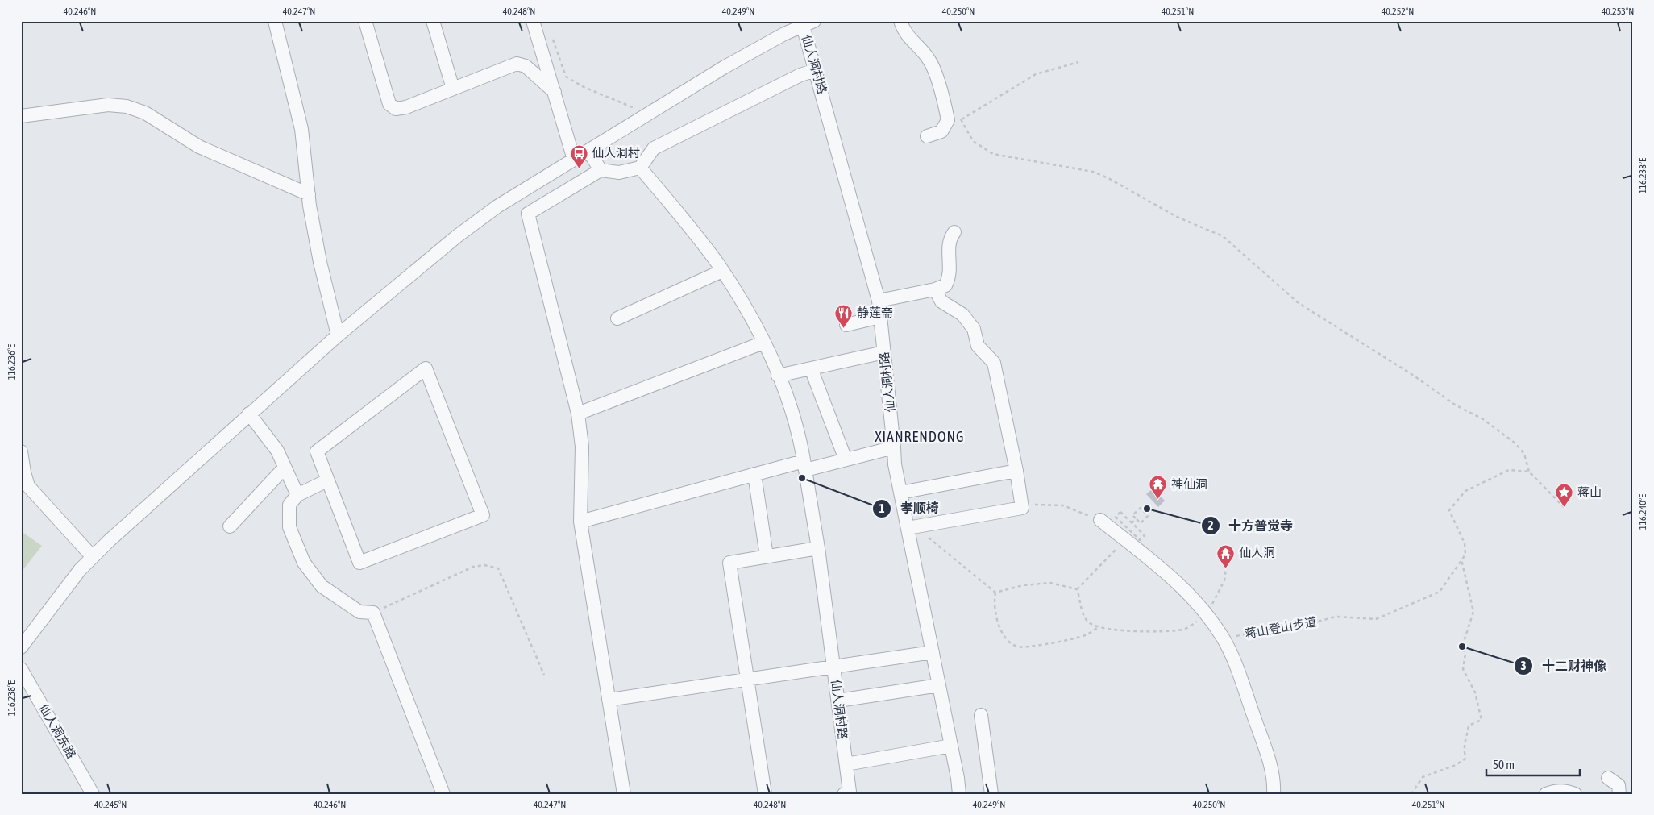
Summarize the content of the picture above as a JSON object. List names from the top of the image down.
{
  "streets": {
    "street": ["仙人洞村路", "仙人洞东路"],
    "path": ["蒋山登山步道"]
  },
  "districts": ["XIANRENDONG"],
  "places": {
    "bus stop": ["仙人洞村"],
    "restaurant": ["静莲斋"],
    "other": ["孝顺椅", "十方普觉寺", "十二财神像"],
    "temple": ["神仙洞", "仙人洞"],
    "place": ["蒋山"]
  },
  "scale_bar": "50 m",
  "coordinates": [
    "40.246°N",
    "40.247°N",
    "40.248°N",
    "40.249°N",
    "40.250°N",
    "40.251°N",
    "40.252°N",
    "40.253°N",
    "116.238°E",
    "116.236°E",
    "116.240°E",
    "40.245°N"
  ]
}
